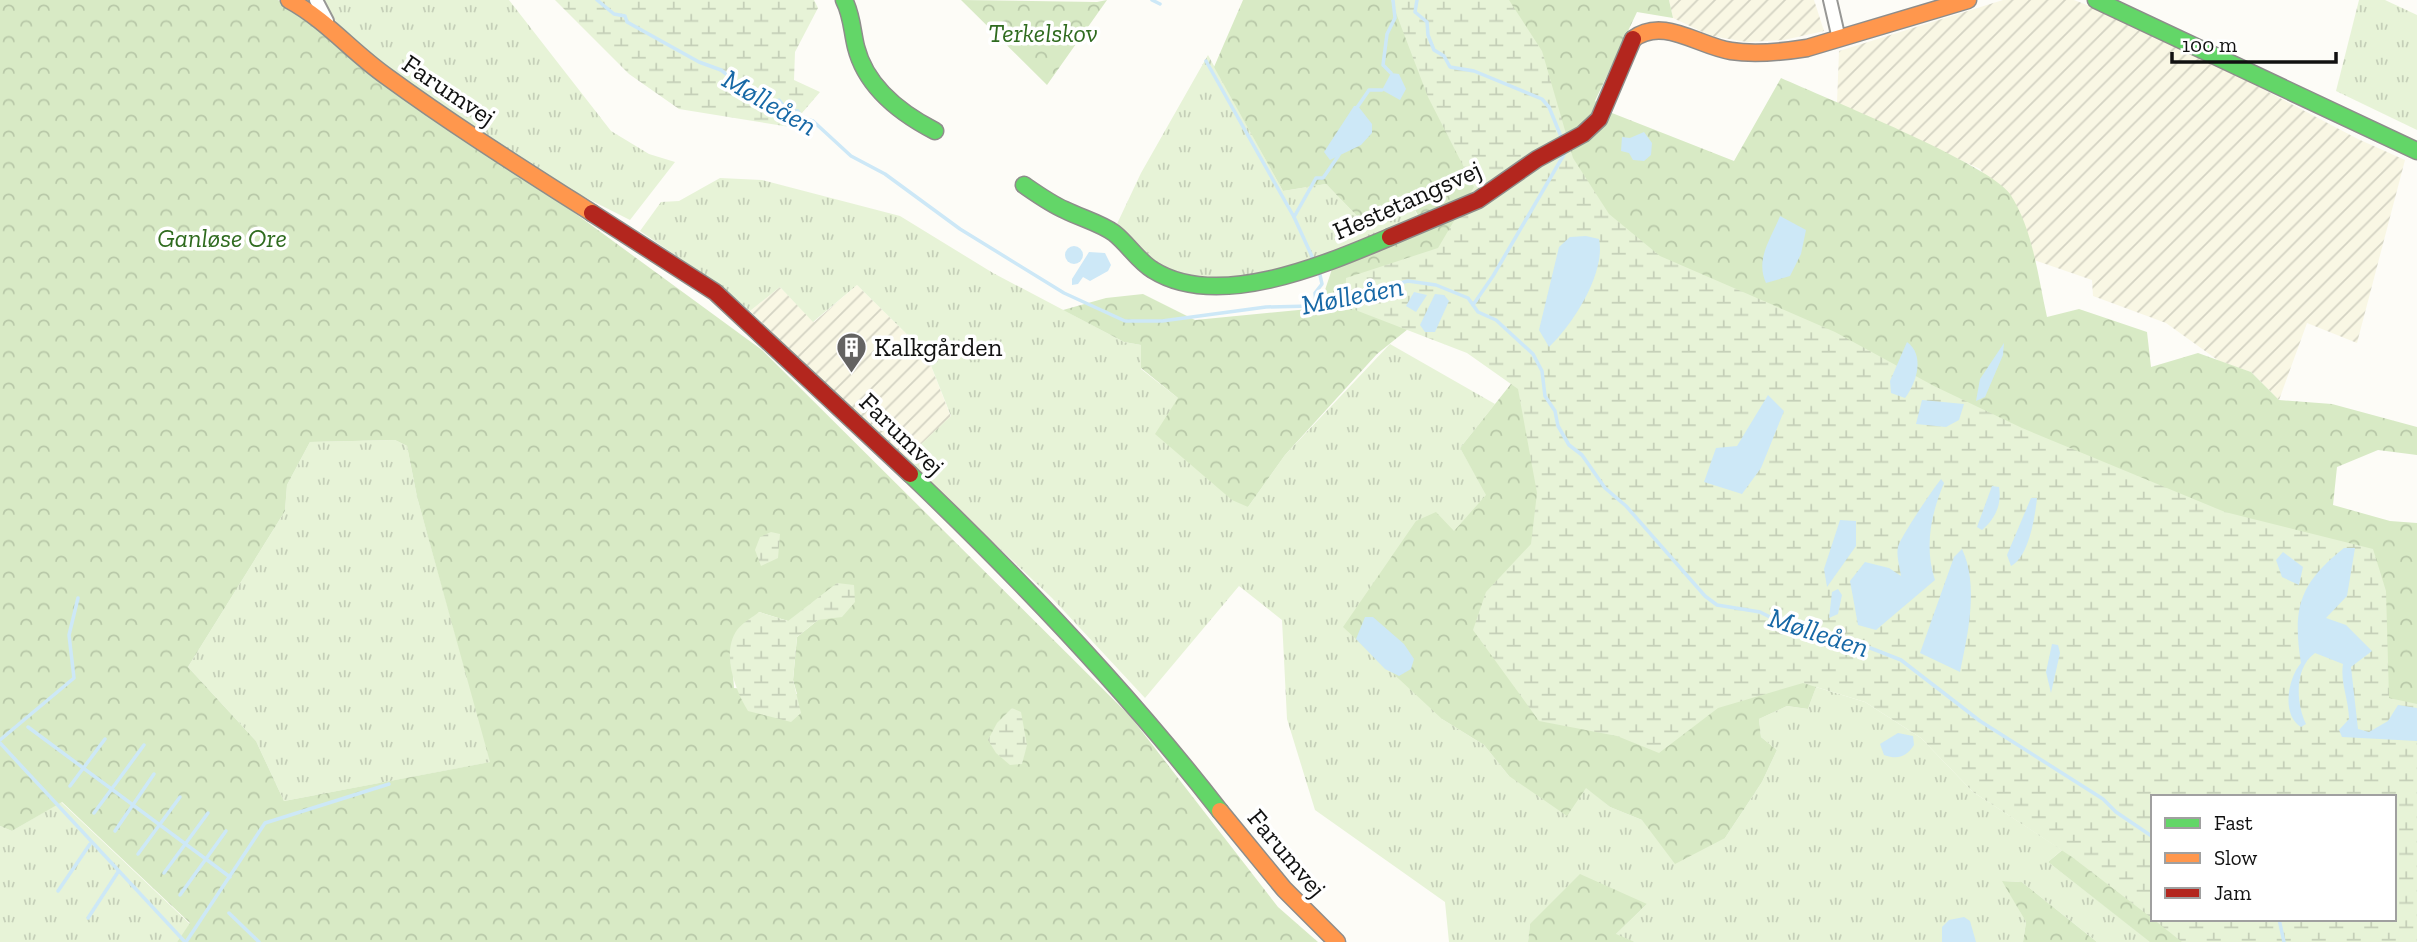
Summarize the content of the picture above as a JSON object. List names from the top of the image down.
{
  "streets": {
    "street": ["Farumvej", "Hestetangsvej"]
  },
  "water": ["Mølleåen"],
  "parks": ["Terkelskov", "Ganløse Ore"],
  "places": {
    "building": ["Kalkgården"]
  },
  "legend": ["Fast", "Slow", "Jam"],
  "scale_bar": "100 m"
}
